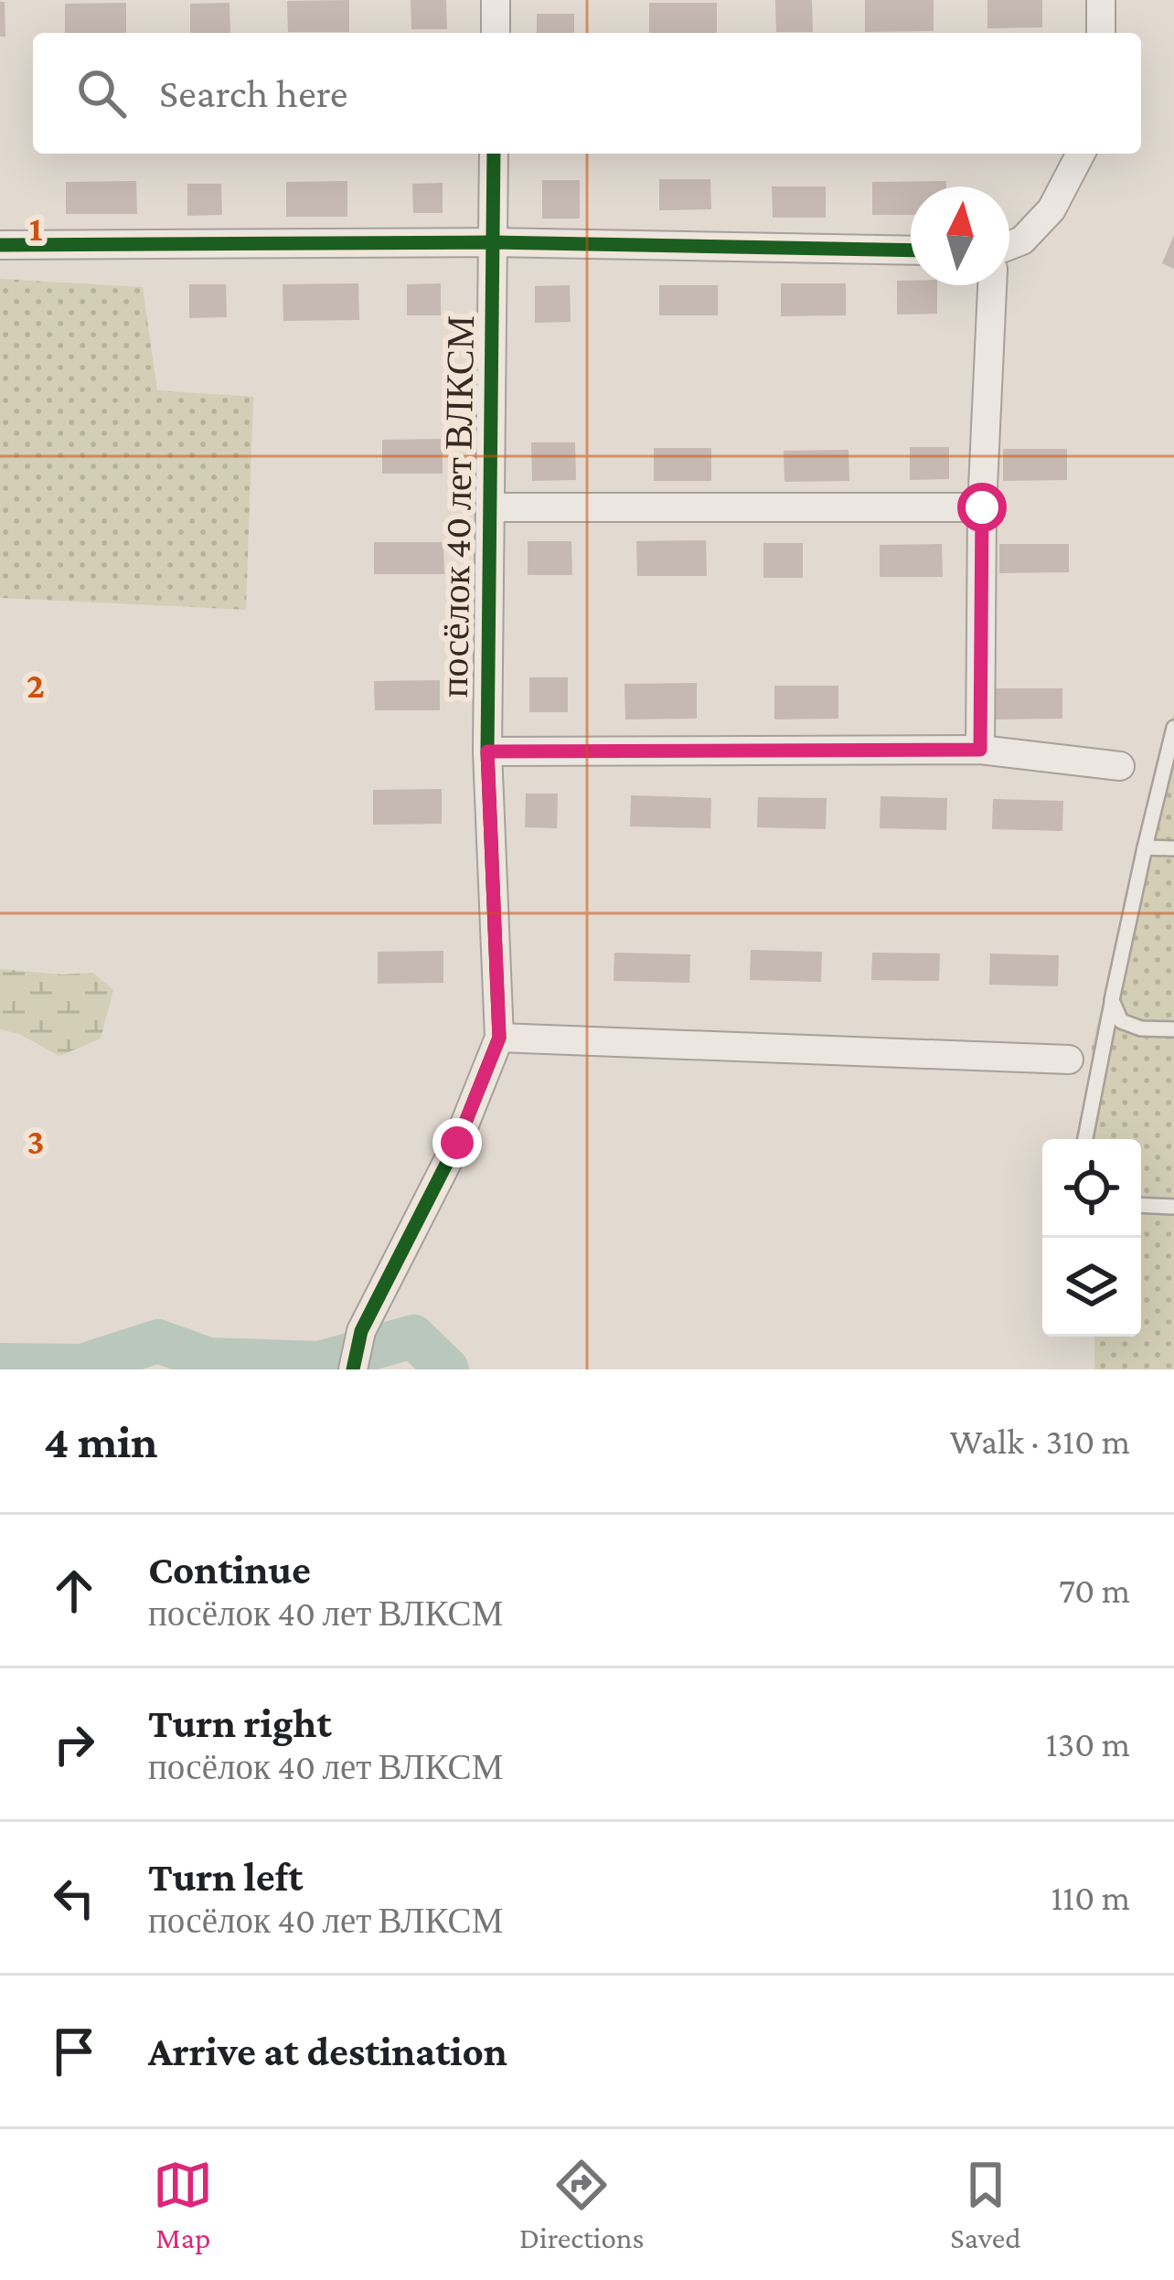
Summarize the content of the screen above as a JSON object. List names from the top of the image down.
{
  "streets": {
    "street": ["посёлок 40 лет ВЛКСМ"]
  },
  "north": "top",
  "page": {
    "search": "Search here",
    "heading": ["4 min", "Walk · 310 m"],
    "list": [
      ["Continue", "посёлок 40 лет ВЛКСМ", "70 m"],
      ["Turn right", "посёлок 40 лет ВЛКСМ", "130 m"],
      ["Turn left", "посёлок 40 лет ВЛКСМ", "110 m"],
      "Arrive at destination"
    ],
    "nav": ["Map", "Directions", "Saved"]
  },
  "grid": {
    "rows": ["1", "2", "3"]
  }
}
